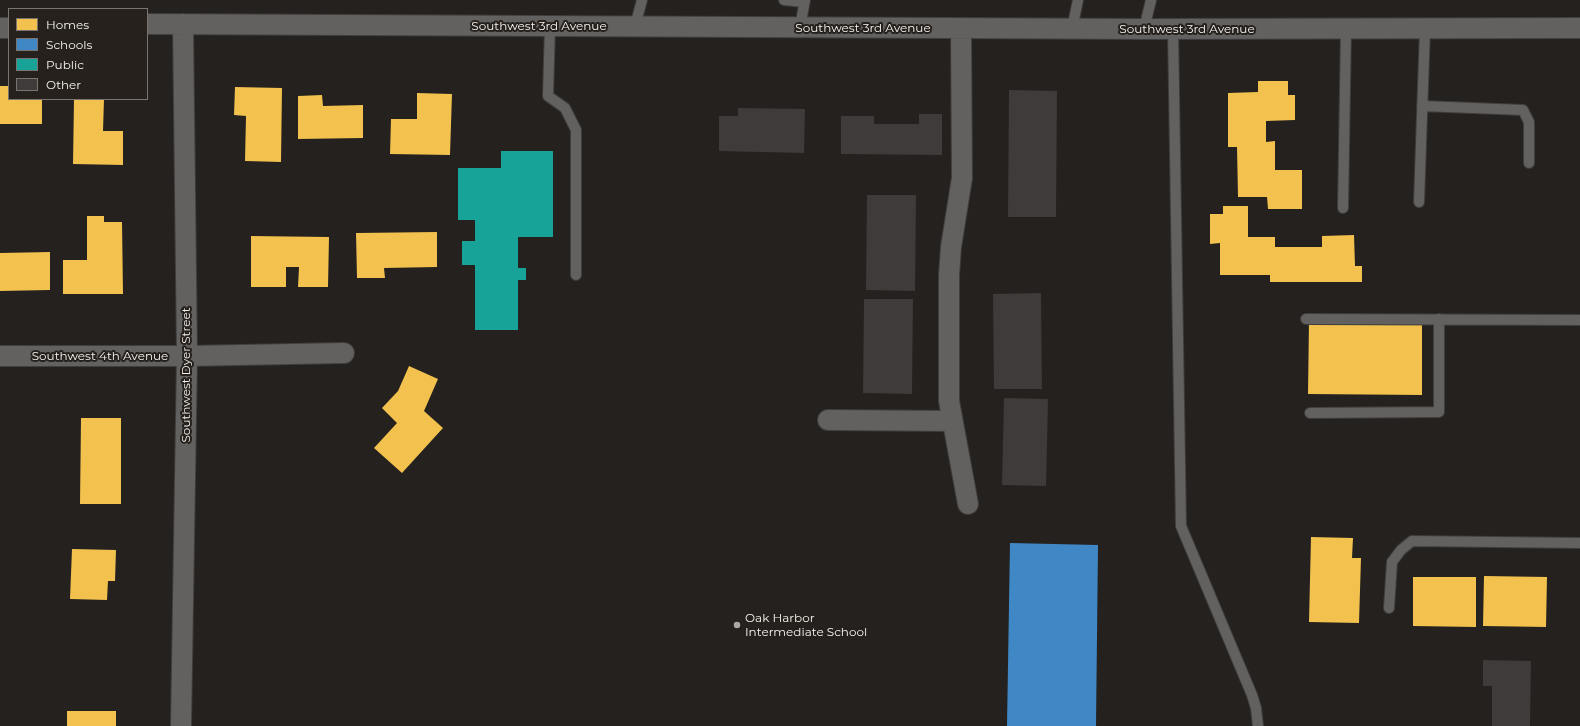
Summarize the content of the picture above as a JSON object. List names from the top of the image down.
{
  "streets": {
    "street": ["Southwest 3rd Avenue", "Southwest 4th Avenue", "Southwest Dyer Street"]
  },
  "crossings": [
    ["Southwest 3rd Avenue", "Southwest Dyer Street"],
    ["Southwest 4th Avenue", "Southwest Dyer Street"]
  ],
  "places": ["Oak Harbor Intermediate School"],
  "legend": [
    "Homes",
    "Schools",
    "Public",
    "Other"
  ]
}
